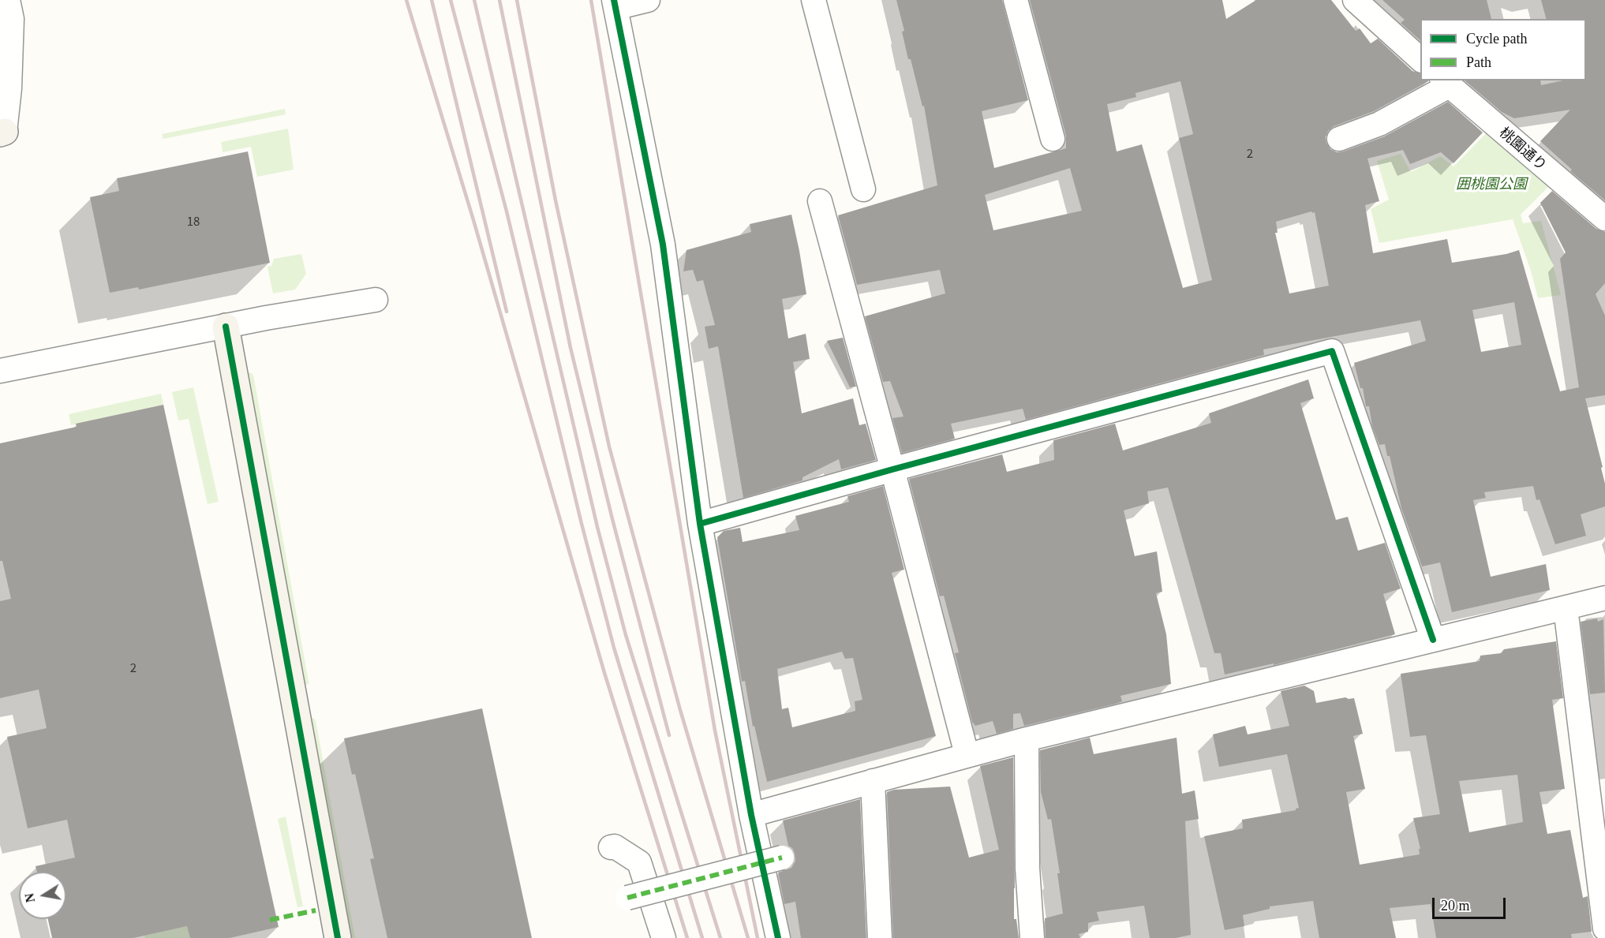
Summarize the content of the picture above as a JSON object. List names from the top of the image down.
{
  "streets": {
    "street": ["桃園通り"]
  },
  "parks": ["囲桃園公園"],
  "house_numbers": ["2", "18", "2"],
  "legend": ["Cycle path", "Path"],
  "scale_bar": "20 m",
  "north": "left"
}
